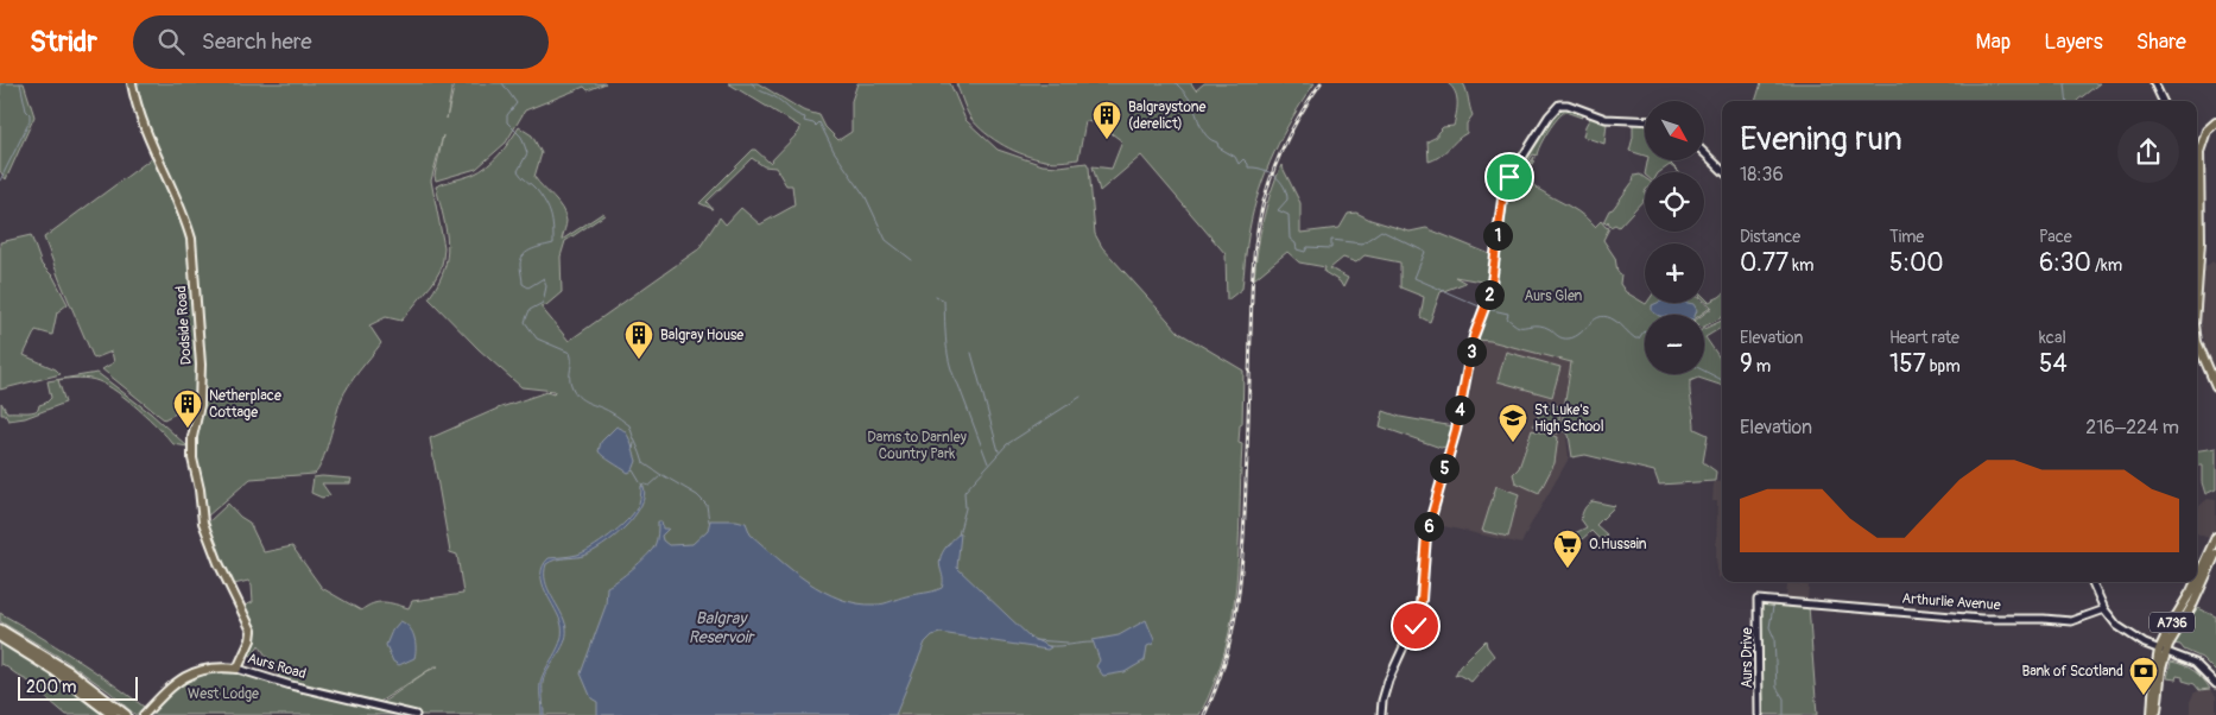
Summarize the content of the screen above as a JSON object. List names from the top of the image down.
{
  "streets": {
    "main road": ["Dodside Road", "A736", "Aurs Road"],
    "street": ["Arthurlie Avenue", "Aurs Drive"]
  },
  "crossings": [
    ["Dodside Road", "Aurs Road"],
    ["Arthurlie Avenue", "Aurs Drive"]
  ],
  "water": ["Balgray Reservoir"],
  "parks": ["Aurs Glen", "Dams to Darnley Country Park", "West Lodge"],
  "places": {
    "building": ["Balgraystone (derelict)", "Balgray House", "Netherplace Cottage"],
    "school or university": ["St Luke's High School"],
    "supermarket": ["O.Hussain"],
    "bank": ["Bank of Scotland"]
  },
  "scale_bar": "200 m",
  "north": "bottom right",
  "page": {
    "header": "Stridr",
    "search": "Search here",
    "nav": ["Map", "Layers", "Share"],
    "map_buttons": ["+", "−"],
    "heading": ["Evening run", "18:36"],
    "stats": [
      ["Distance", "0.77 km"],
      ["Time", "5:00"],
      ["Pace", "6:30 /km"],
      ["Elevation", "9 m"],
      ["Heart rate", "157 bpm"],
      ["kcal", "54"]
    ],
    "pins": [
      "1",
      "2",
      "3",
      "4",
      "5",
      "6"
    ],
    "chart": ["Elevation", "216–224 m"],
    "scale": "200 m"
  }
}
